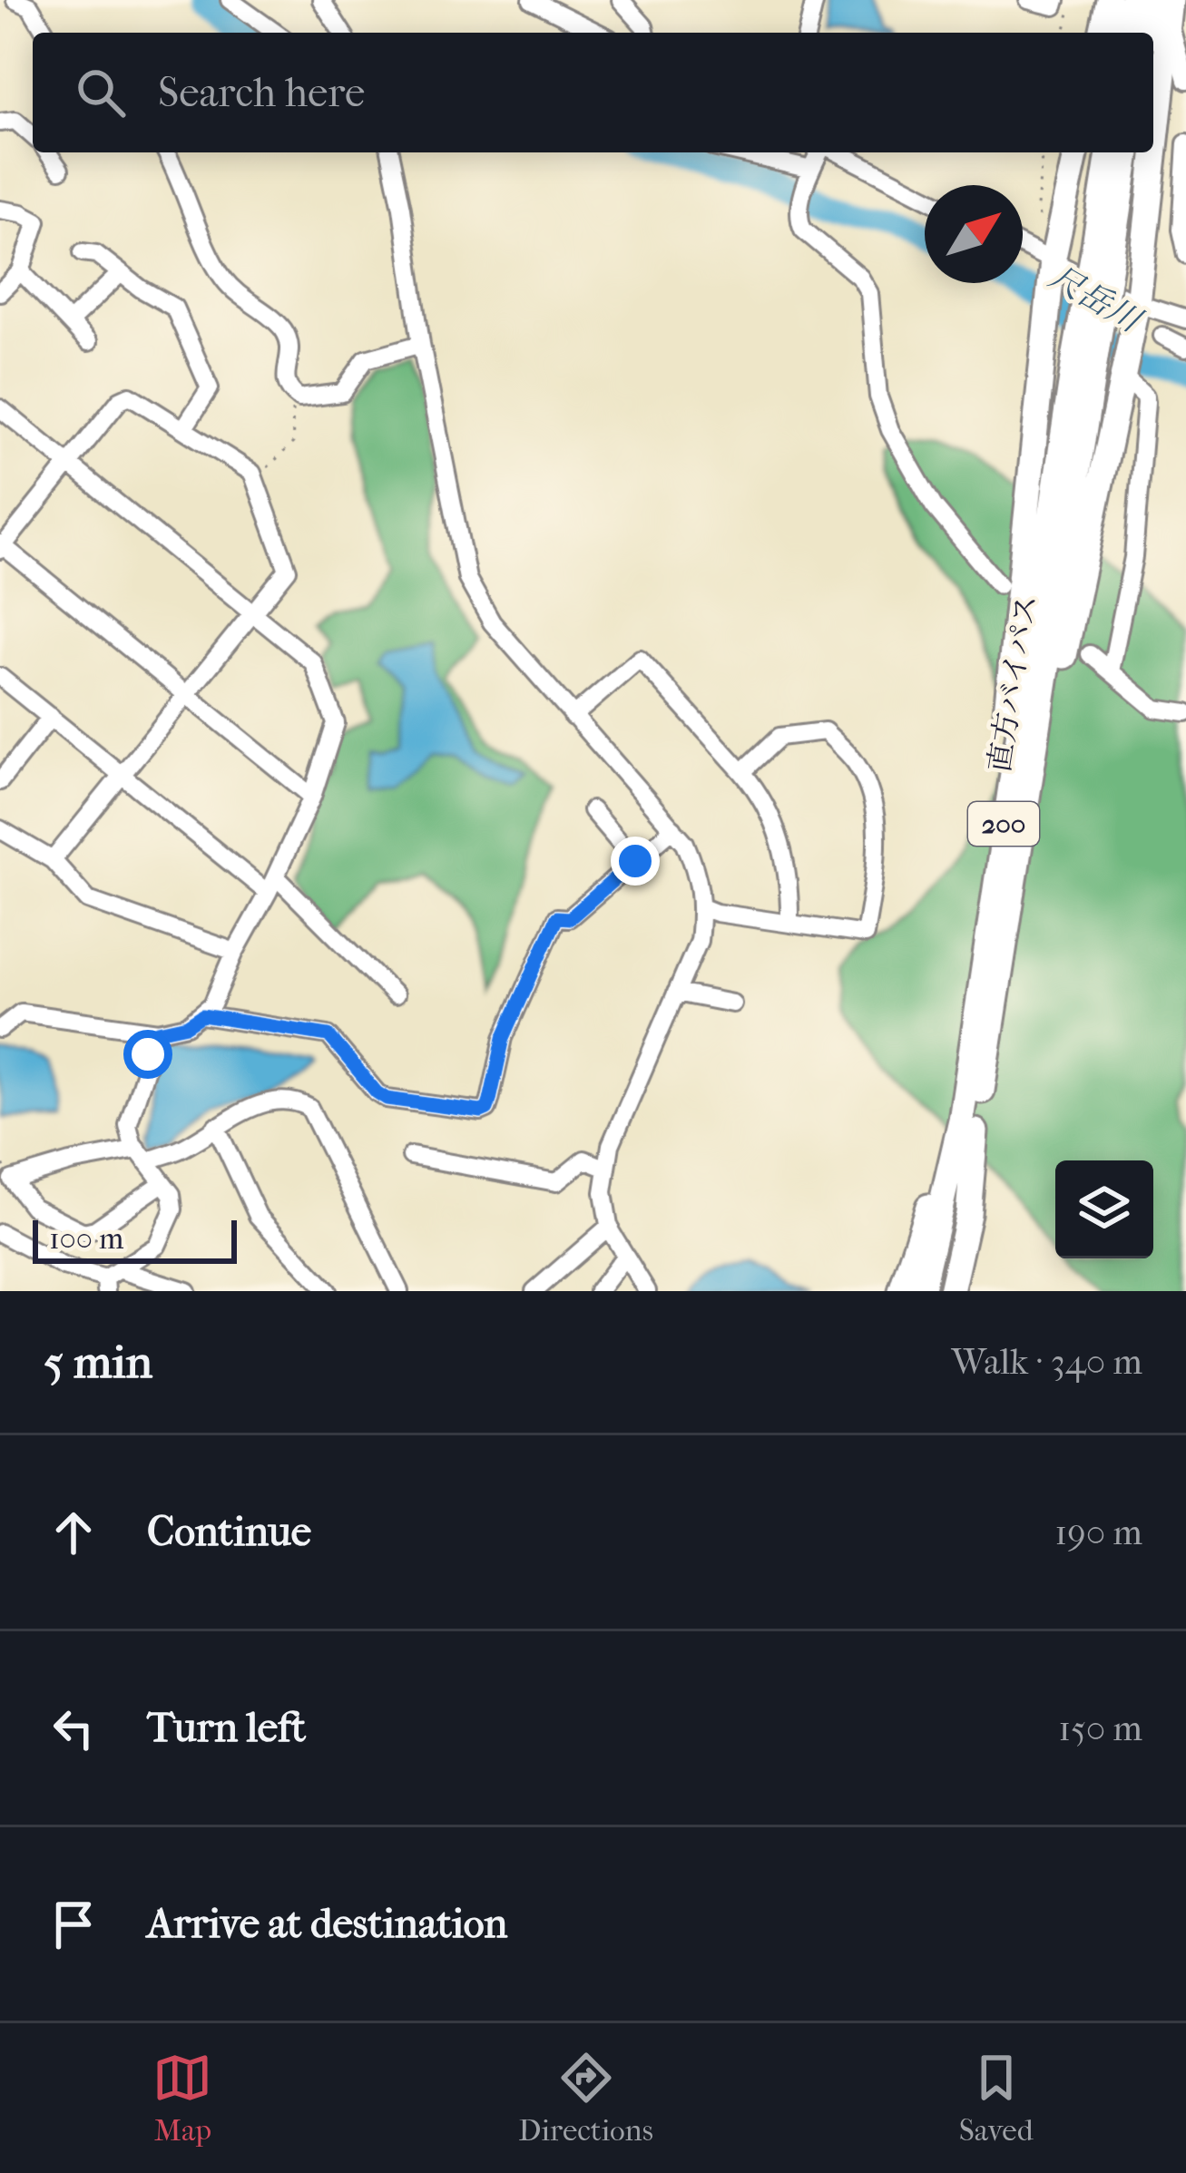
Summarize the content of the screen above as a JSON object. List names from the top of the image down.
{
  "streets": {
    "highway": ["直方バイパス", "200"]
  },
  "water": ["尺岳川"],
  "scale_bar": "100 m",
  "north": "top right",
  "page": {
    "search": "Search here",
    "scale": "100 m",
    "heading": ["5 min", "Walk · 340 m"],
    "list": [
      ["Continue", "190 m"],
      ["Turn left", "150 m"],
      "Arrive at destination"
    ],
    "nav": ["Map", "Directions", "Saved"]
  }
}
